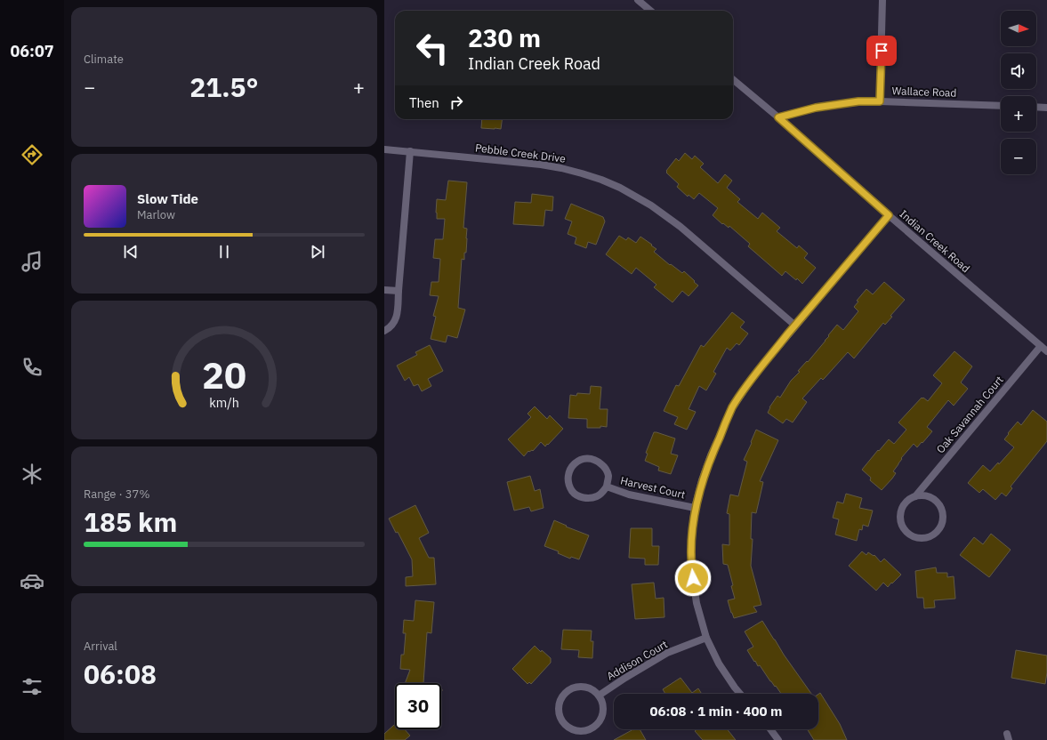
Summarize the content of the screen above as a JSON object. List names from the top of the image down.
{
  "streets": {
    "street": [
      "Wallace Road",
      "Pebble Creek Drive",
      "Indian Creek Road",
      "Oak Savannah Court",
      "Harvest Court",
      "Addison Court"
    ]
  },
  "crossings": [
    ["Wallace Road", "Indian Creek Road"],
    ["Indian Creek Road", "Oak Savannah Court"]
  ],
  "north": "right",
  "page": {
    "tabs": "06:07",
    "tile": [
      "Climate",
      ["Range · 37%", "185 km"],
      ["Arrival", "06:08"]
    ],
    "map_buttons": ["+", "−"],
    "turn": ["230 m", "Indian Creek Road"],
    "heat": ["−", "21.5°", "+"],
    "then": "Then",
    "song": ["Slow Tide", "Marlow"],
    "limit": "30",
    "trip": "06:08 · 1 min · 400 m",
    "gauge": ["20", "km/h"]
  }
}
